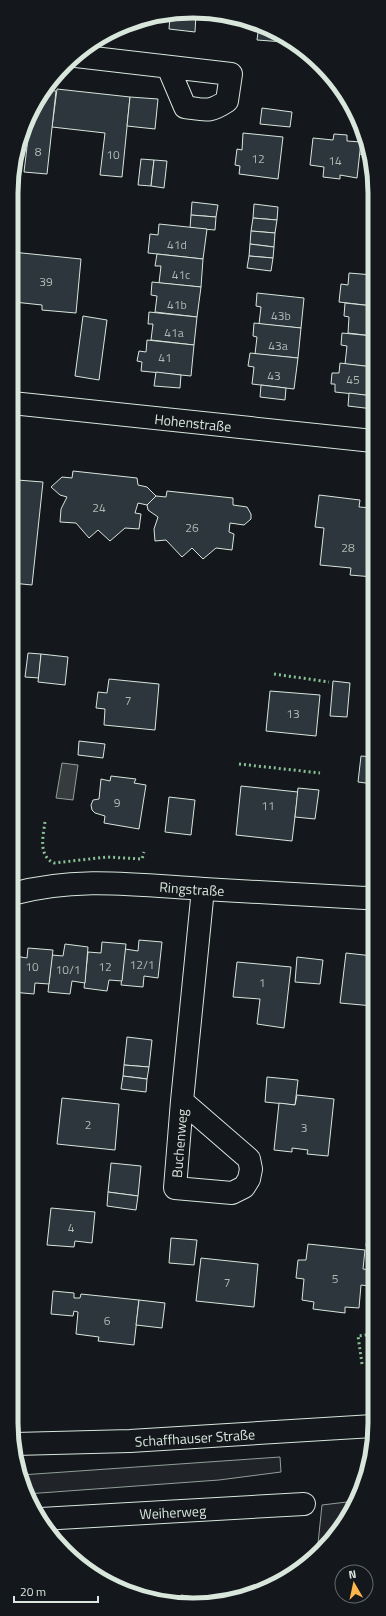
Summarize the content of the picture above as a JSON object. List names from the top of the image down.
{
  "streets": {
    "street": [
      "Hohenstraße",
      "Ringstraße",
      "Buchenweg",
      "Schaffhauser Straße",
      "Weiherweg"
    ]
  },
  "crossings": [
    ["Ringstraße", "Buchenweg"]
  ],
  "house_numbers": [
    "8",
    "10",
    "12",
    "14",
    "41d",
    "41c",
    "39",
    "41b",
    "43b",
    "41a",
    "43a",
    "41",
    "43",
    "45",
    "24",
    "26",
    "28",
    "7",
    "13",
    "9",
    "11",
    "12/1",
    "10",
    "12",
    "10/1",
    "1",
    "2",
    "3",
    "4",
    "5",
    "7",
    "6"
  ],
  "scale_bar": "20 m",
  "north": "top"
}
